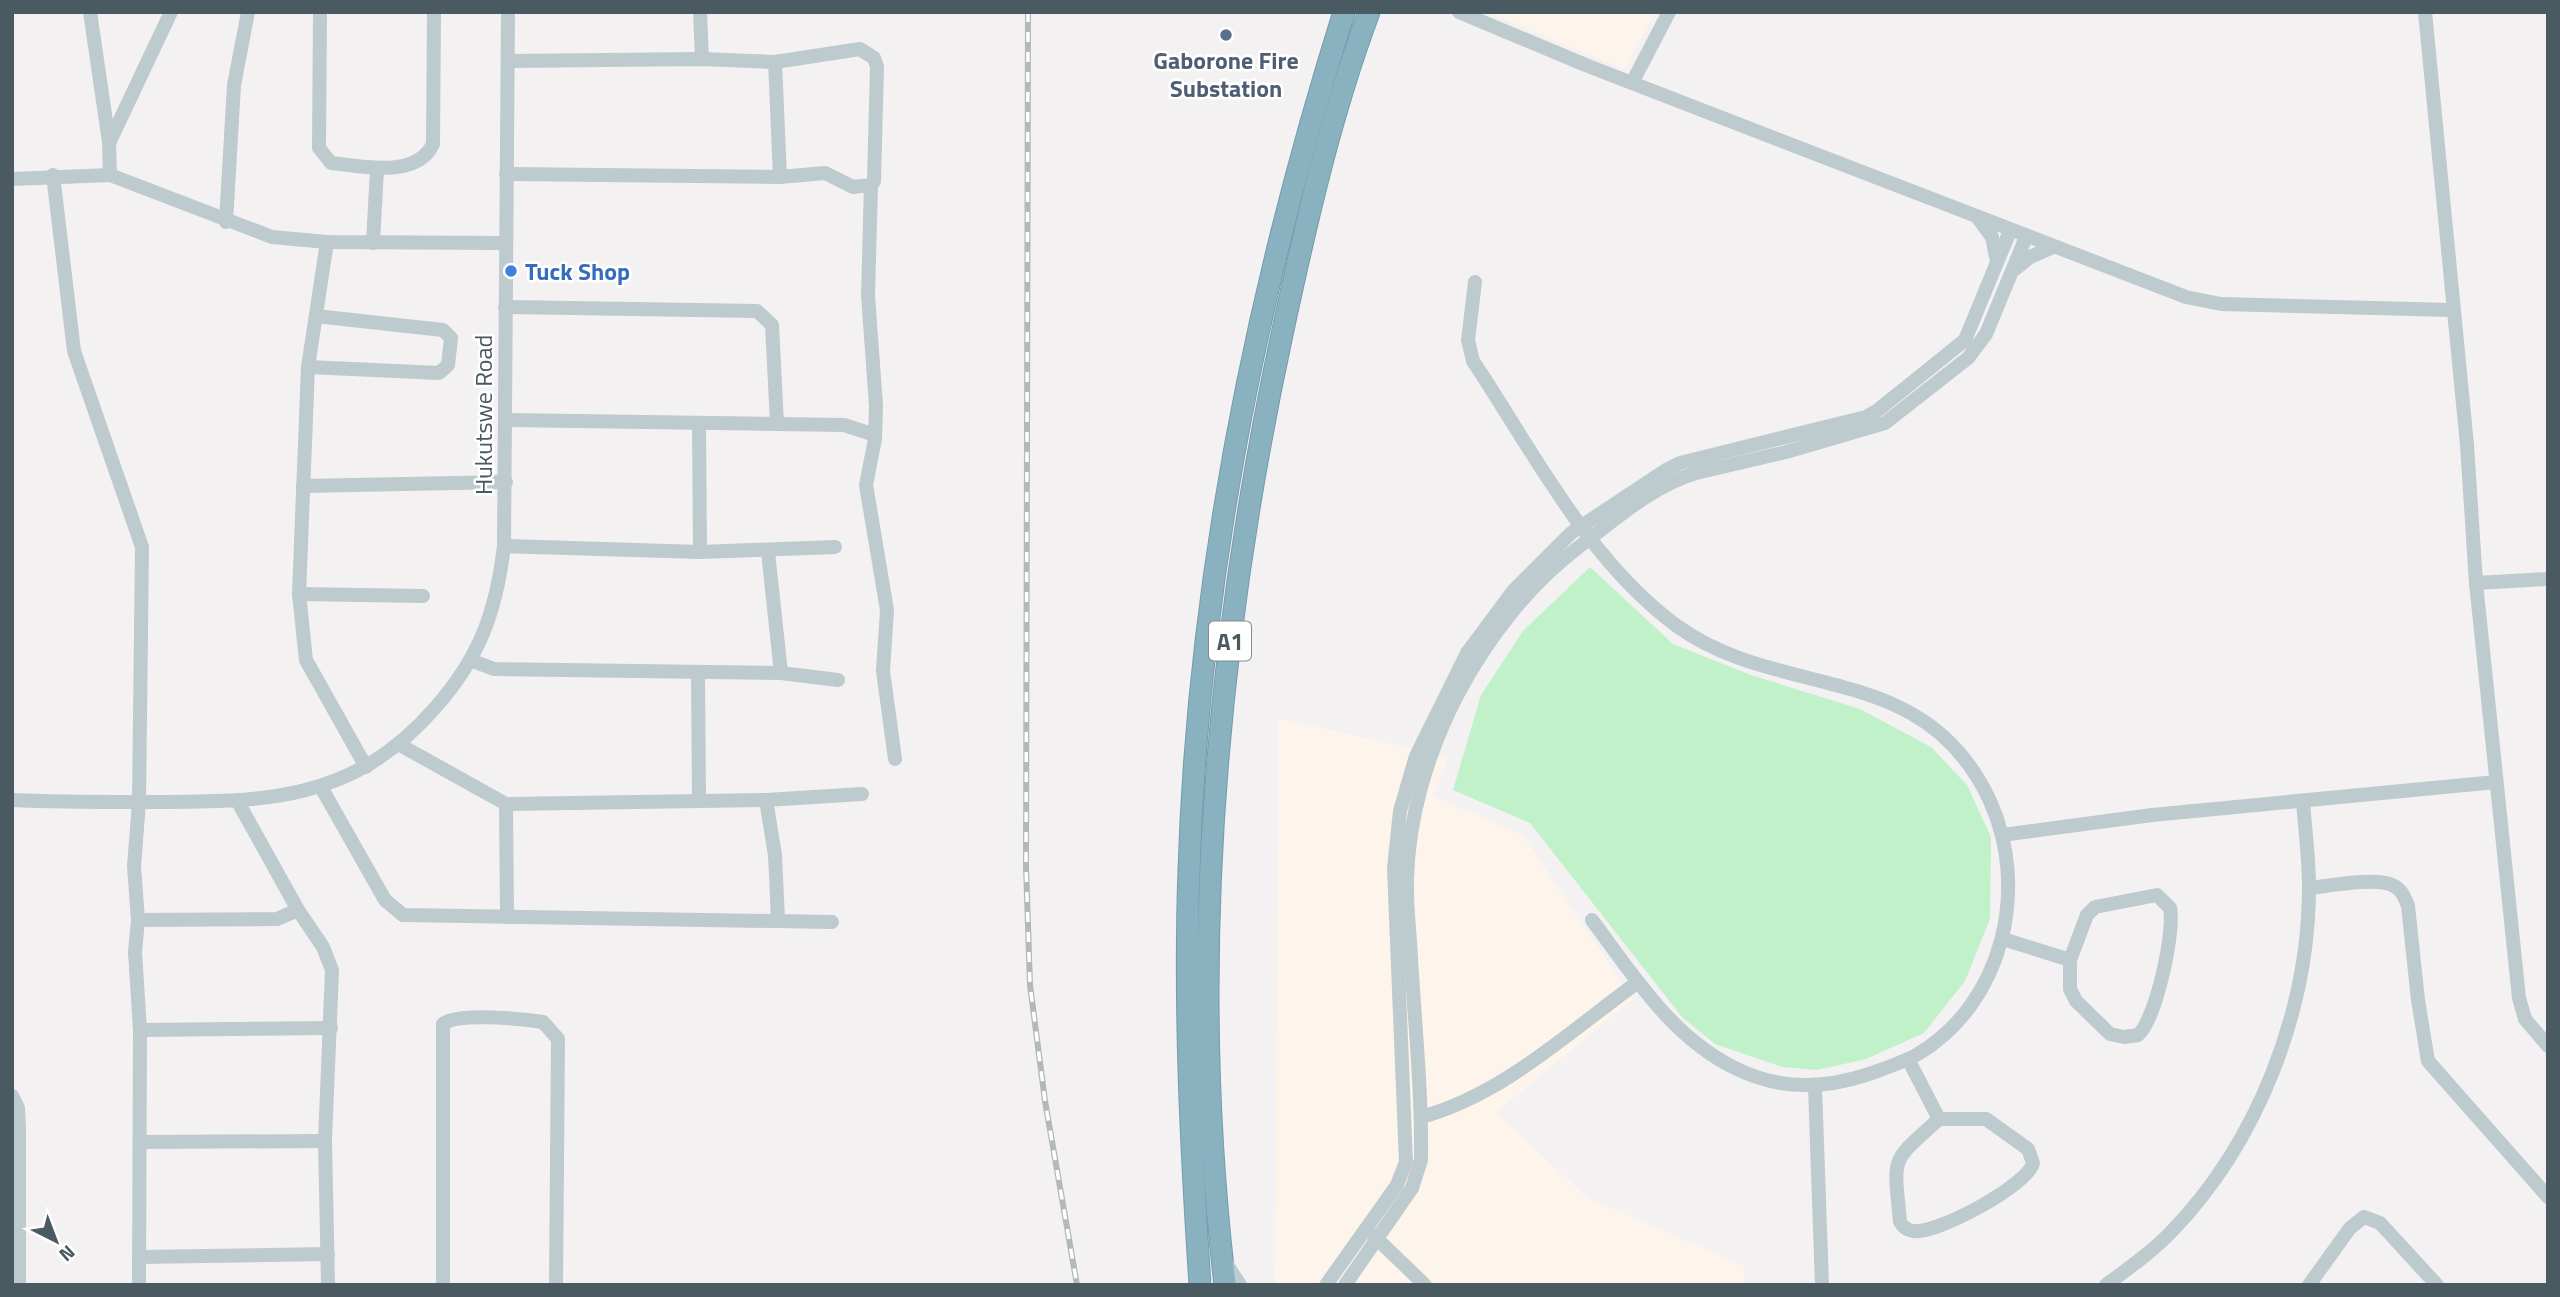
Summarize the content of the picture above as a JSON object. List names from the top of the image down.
{
  "streets": {
    "highway": ["A1"],
    "street": ["Hukutswe Road"]
  },
  "places": ["Gaborone Fire Substation", "Tuck Shop"],
  "north": "bottom right"
}
